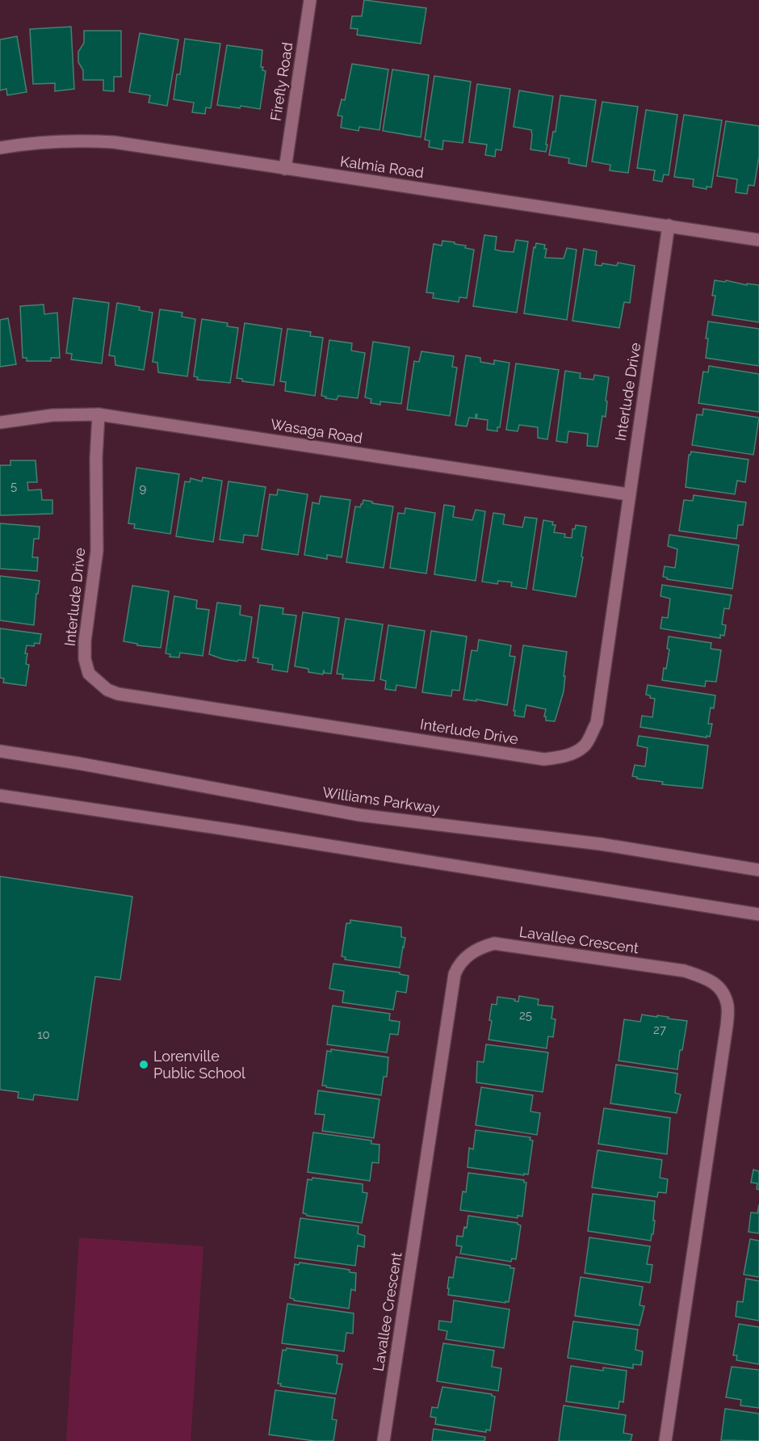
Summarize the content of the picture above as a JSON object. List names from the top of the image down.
{
  "streets": {
    "street": [
      "Firefly Road",
      "Kalmia Road",
      "Interlude Drive",
      "Wasaga Road",
      "Williams Parkway",
      "Lavallee Crescent"
    ]
  },
  "crossings": [
    ["Firefly Road", "Kalmia Road"],
    ["Kalmia Road", "Interlude Drive"],
    ["Interlude Drive", "Wasaga Road"]
  ],
  "places": ["Lorenville Public School"],
  "house_numbers": [
    "5",
    "9",
    "25",
    "27",
    "10"
  ]
}
